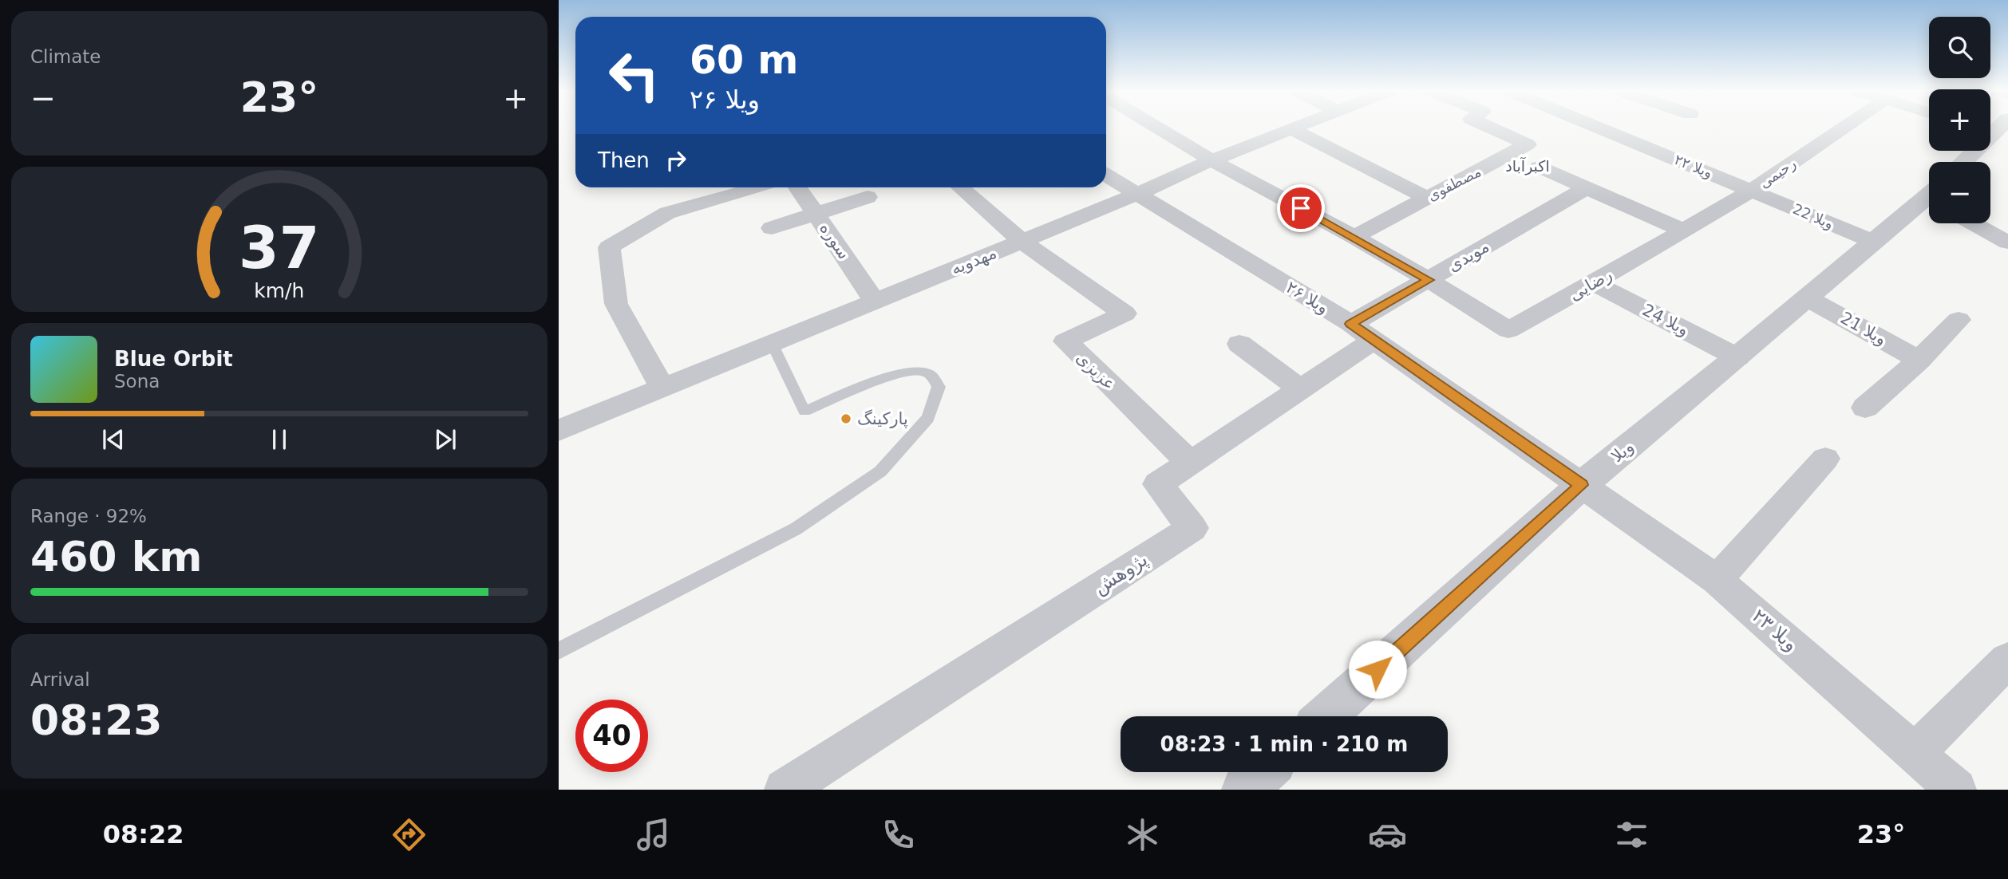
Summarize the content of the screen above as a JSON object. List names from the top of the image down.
{
  "streets": {
    "street": [
      "ویلا ۲۲",
      "رحیمی",
      "مصطفوی",
      "ویلا 22",
      "سوره",
      "مویدی",
      "مهدویه",
      "رضایی",
      "ویلا ۲۶",
      "ویلا 24",
      "ویلا 21",
      "عزیزی",
      "ویلا",
      "پژوهش",
      "ویلا ۲۳"
    ]
  },
  "crossings": [
    ["ویلا ۲۲", "رحیمی"],
    ["ویلا ۲۲", "ویلا 22"],
    ["ویلا ۲۲", "رضایی"],
    ["رحیمی", "ویلا 22"],
    ["رحیمی", "رضایی"],
    ["ویلا 22", "رضایی"],
    ["ویلا 22", "ویلا"],
    ["سوره", "مهدویه"],
    ["مویدی", "رضایی"],
    ["مویدی", "ویلا ۲۶"],
    ["مویدی", "پژوهش"],
    ["مهدویه", "ویلا ۲۶"],
    ["مهدویه", "عزیزی"],
    ["رضایی", "ویلا 24"],
    ["ویلا ۲۶", "ویلا"],
    ["ویلا ۲۶", "پژوهش"],
    ["ویلا ۲۶", "ویلا ۲۳"],
    ["ویلا 24", "ویلا"],
    ["ویلا 21", "ویلا"],
    ["عزیزی", "پژوهش"],
    ["ویلا", "ویلا ۲۳"]
  ],
  "districts": ["اکبرآباد"],
  "places": ["پارکینگ"],
  "page": {
    "tile": [
      "Climate",
      ["Range · 92%", "460 km"],
      ["Arrival", "08:23"]
    ],
    "map_buttons": ["+", "−"],
    "turn": ["60 m", "ویلا ۲۶"],
    "heat": ["−", "23°", "+"],
    "then": "Then",
    "song": ["Blue Orbit", "Sona"],
    "limit": "40",
    "trip": "08:23 · 1 min · 210 m",
    "tabs": ["08:22", "23°"],
    "gauge": ["37", "km/h"]
  }
}
